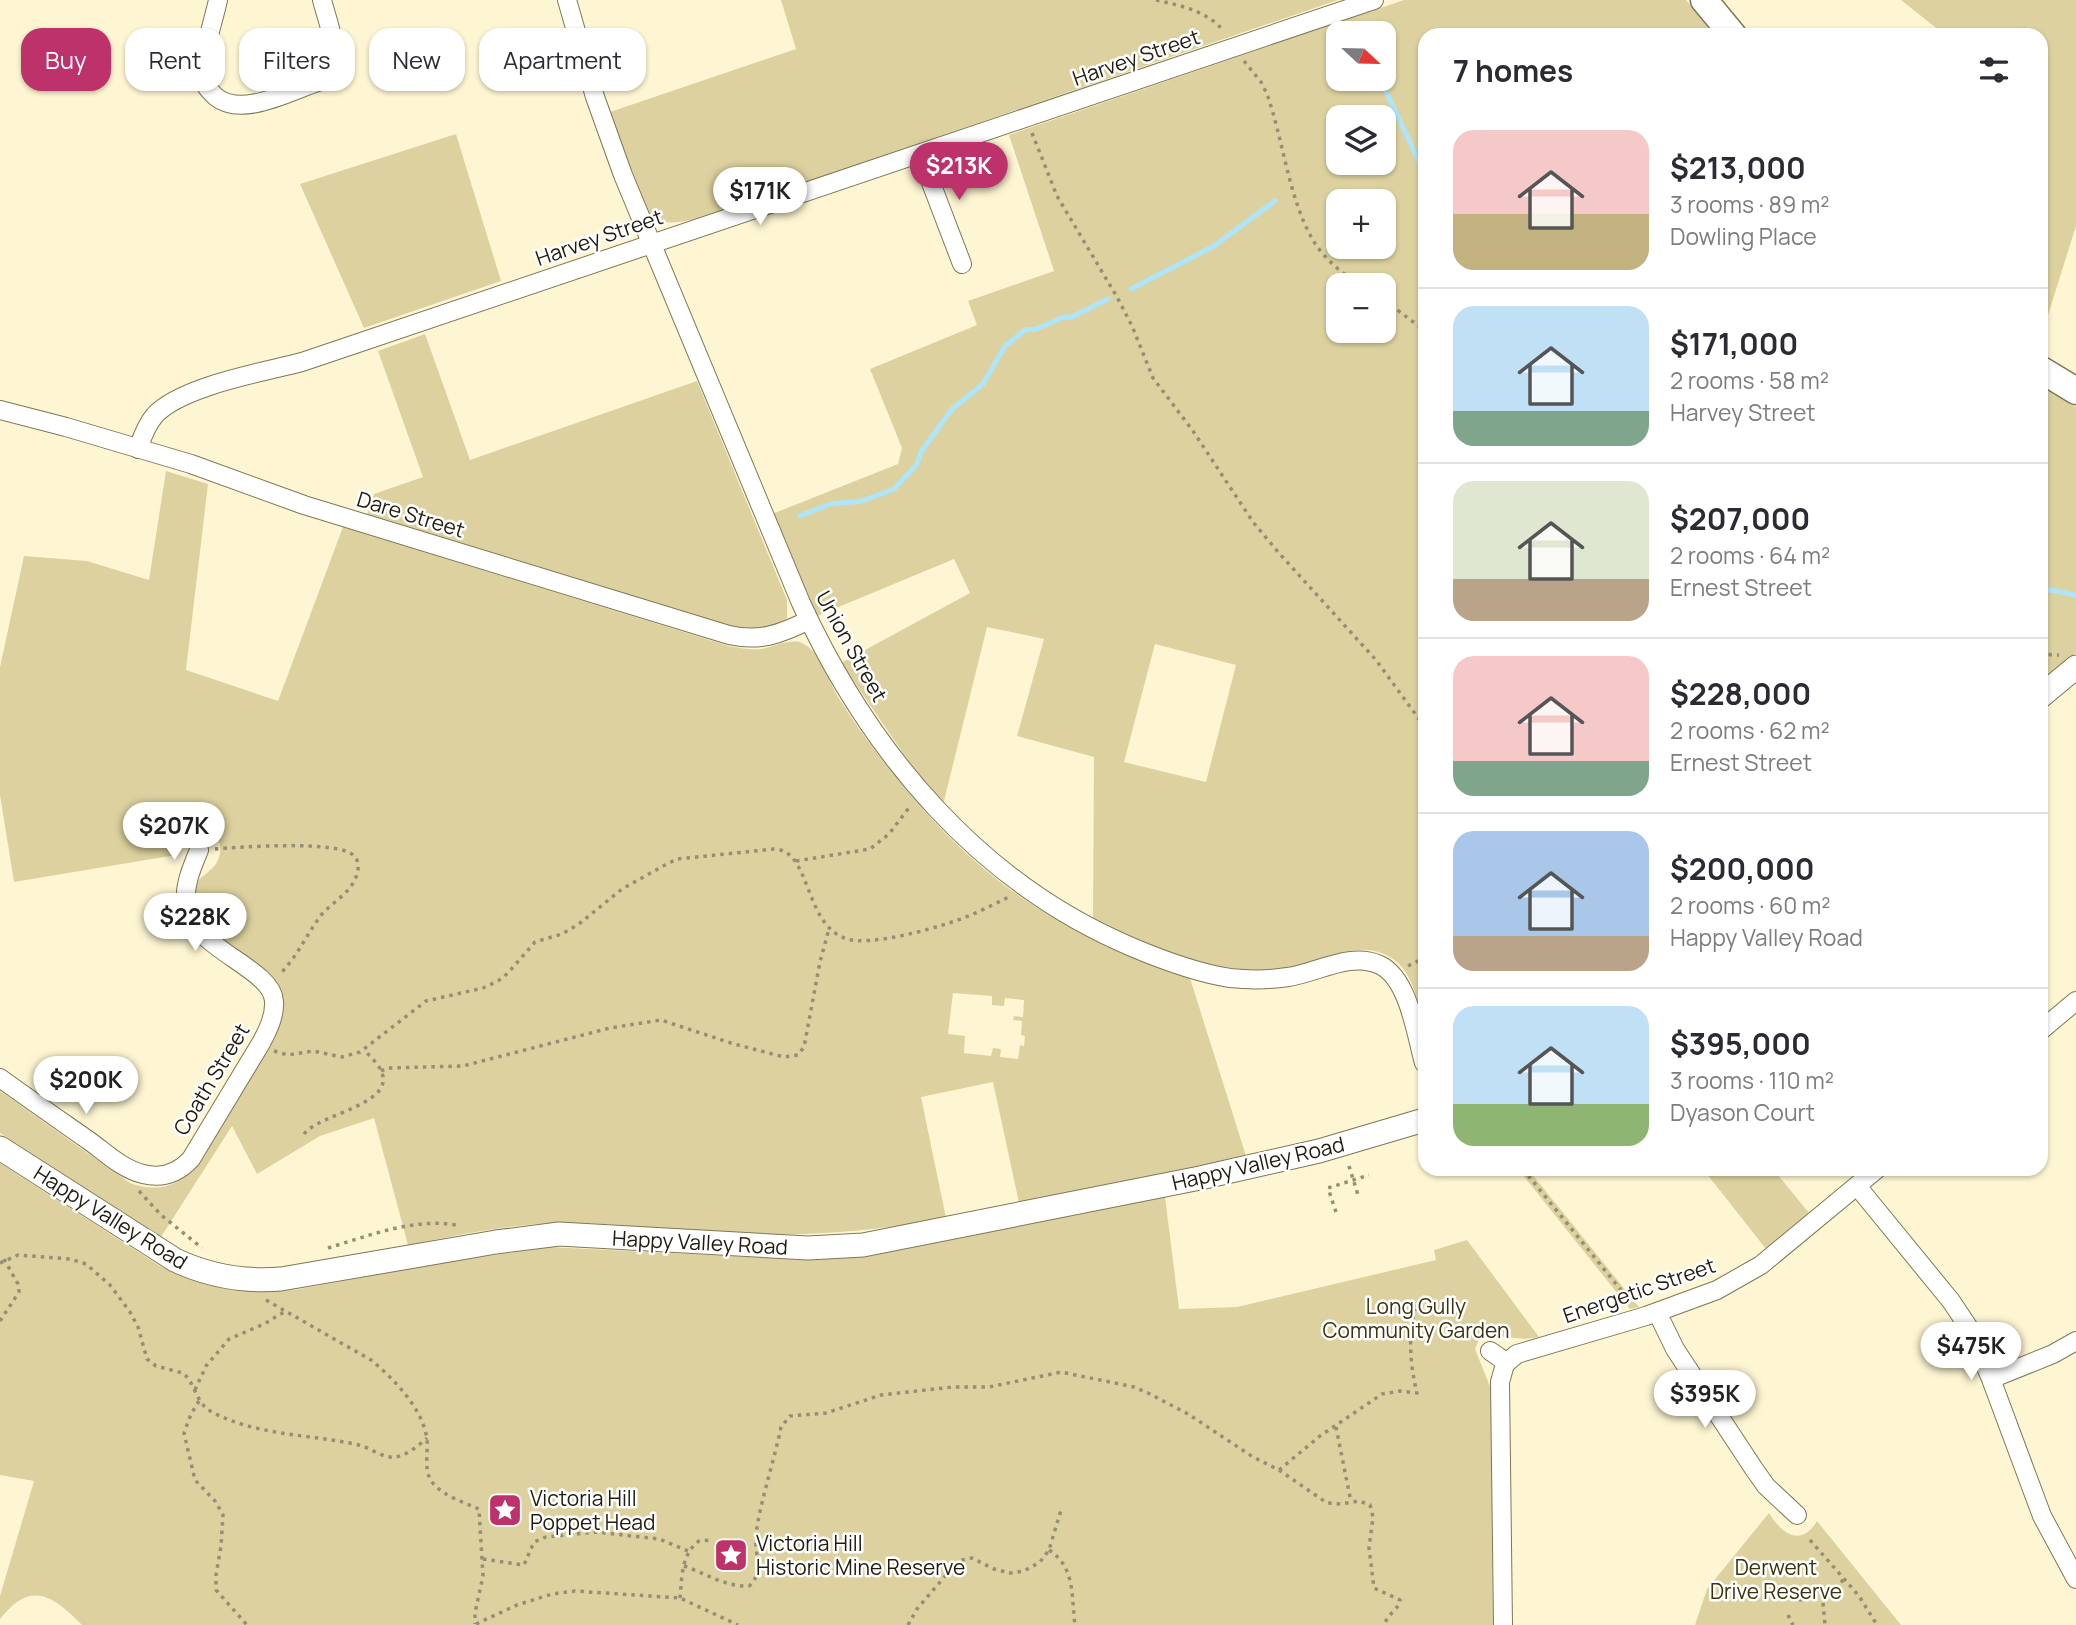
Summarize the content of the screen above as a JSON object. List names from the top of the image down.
{
  "streets": {
    "street": [
      "Harvey Street",
      "Dare Street",
      "Union Street",
      "Coath Street",
      "Happy Valley Road",
      "Energetic Street"
    ]
  },
  "crossings": [
    ["Harvey Street", "Dare Street"],
    ["Harvey Street", "Union Street"],
    ["Dare Street", "Union Street"]
  ],
  "parks": ["Long Gully Community Garden", "Derwent Drive Reserve"],
  "places": {
    "place": ["Victoria Hill Poppet Head", "Victoria Hill Historic Mine Reserve"]
  },
  "north": "right",
  "page": {
    "map_buttons": ["+", "−"],
    "chip": [
      "Buy",
      "Rent",
      "Filters",
      "New",
      "Apartment"
    ],
    "heading": "7 homes",
    "list": [
      {
        "name": "$213,000",
        "note": "3 rooms · 89 m² · Dowling Place"
      },
      {
        "name": "$171,000",
        "note": "2 rooms · 58 m² · Harvey Street"
      },
      {
        "name": "$207,000",
        "note": "2 rooms · 64 m² · Ernest Street"
      },
      {
        "name": "$228,000",
        "note": "2 rooms · 62 m² · Ernest Street"
      },
      {
        "name": "$200,000",
        "note": "2 rooms · 60 m² · Happy Valley Road"
      },
      {
        "name": "$395,000",
        "note": "3 rooms · 110 m² · Dyason Court"
      }
    ],
    "price": [
      "$213K",
      "$171K",
      "$207K",
      "$228K",
      "$200K",
      "$475K",
      "$395K"
    ]
  }
}
